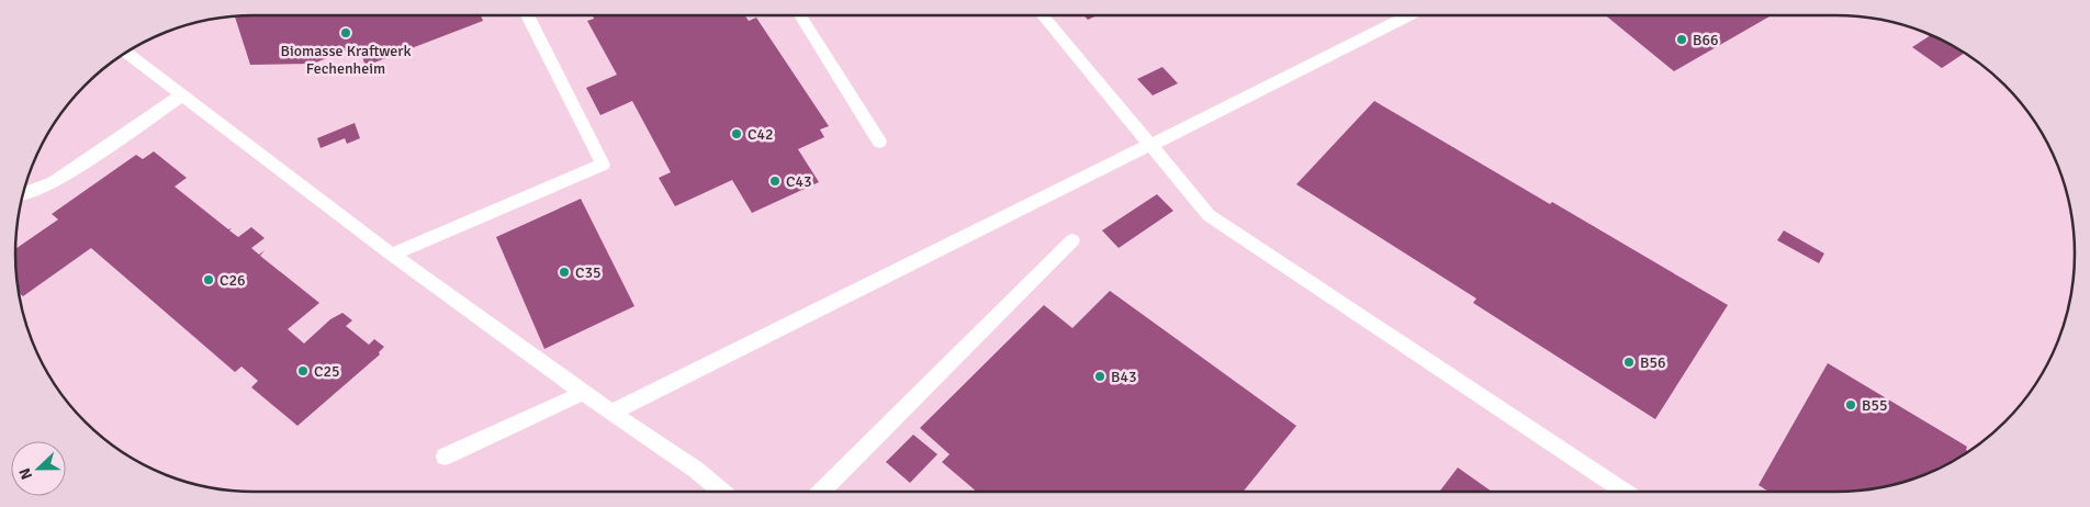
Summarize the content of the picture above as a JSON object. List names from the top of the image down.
{
  "places": [
    "Biomasse Kraftwerk Fechenheim",
    "B66",
    "C42",
    "C43",
    "C35",
    "C26",
    "B56",
    "C25",
    "B43",
    "B55"
  ],
  "north": "left"
}
